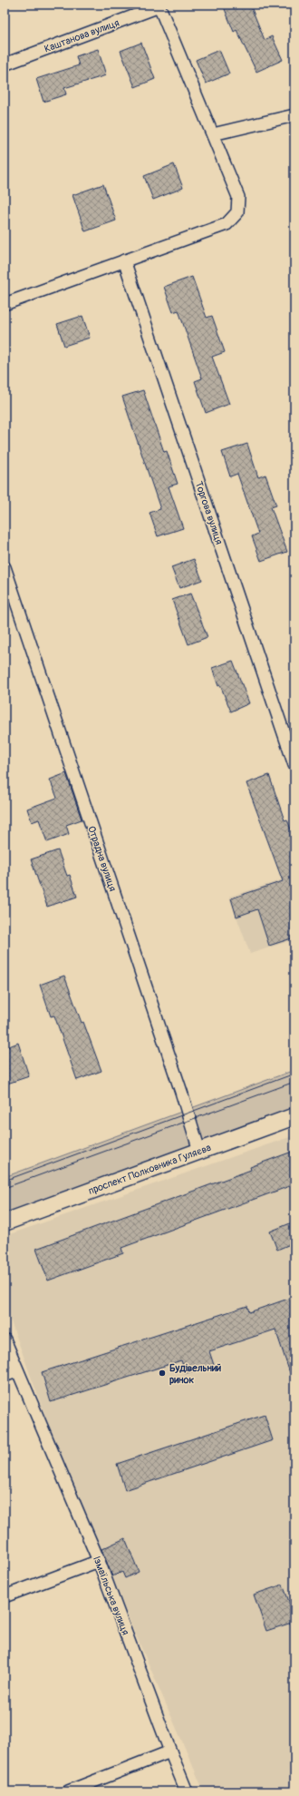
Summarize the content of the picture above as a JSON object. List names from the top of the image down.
{
  "streets": {
    "main road": ["проспект Полковника Гуляєва"],
    "street": [
      "Каштанова вулиця",
      "Торгова вулиця",
      "Отрадна вулиця",
      "Ізмаїльська вулиця"
    ]
  },
  "crossings": [
    ["Отрадна вулиця", "проспект Полковника Гуляєва"]
  ],
  "places": ["Будівельний ринок"]
}
